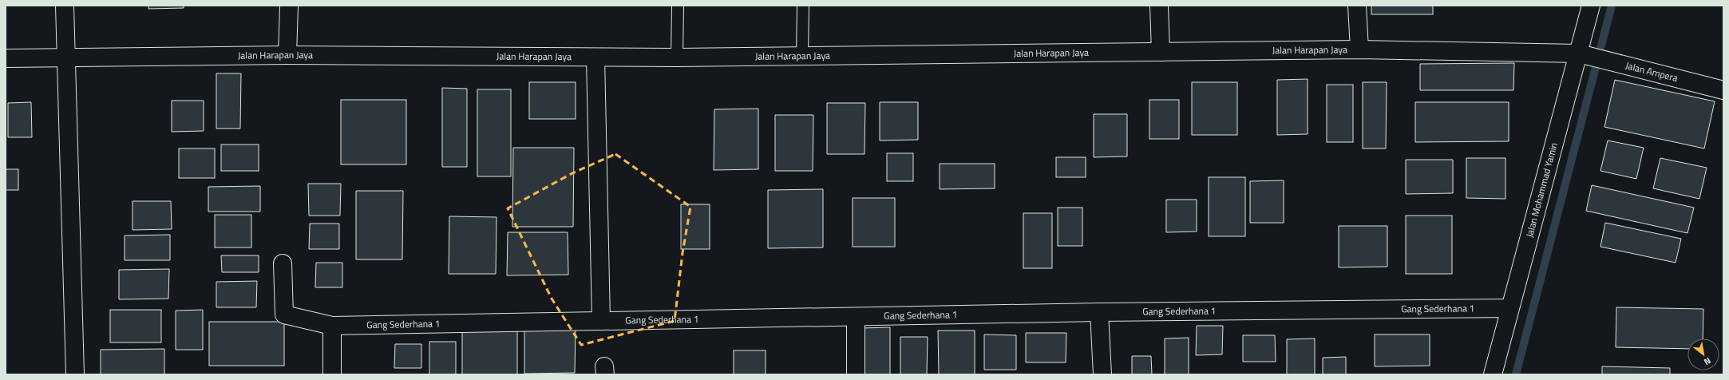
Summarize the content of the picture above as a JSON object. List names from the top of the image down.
{
  "streets": {
    "street": [
      "Jalan Harapan Jaya",
      "Jalan Ampera",
      "Jalan Mohammad Yamin",
      "Gang Sederhana 1"
    ]
  },
  "crossings": [
    ["Jalan Harapan Jaya", "Jalan Ampera"],
    ["Jalan Harapan Jaya", "Jalan Mohammad Yamin"],
    ["Jalan Ampera", "Jalan Mohammad Yamin"],
    ["Jalan Mohammad Yamin", "Gang Sederhana 1"]
  ],
  "north": "bottom right"
}
